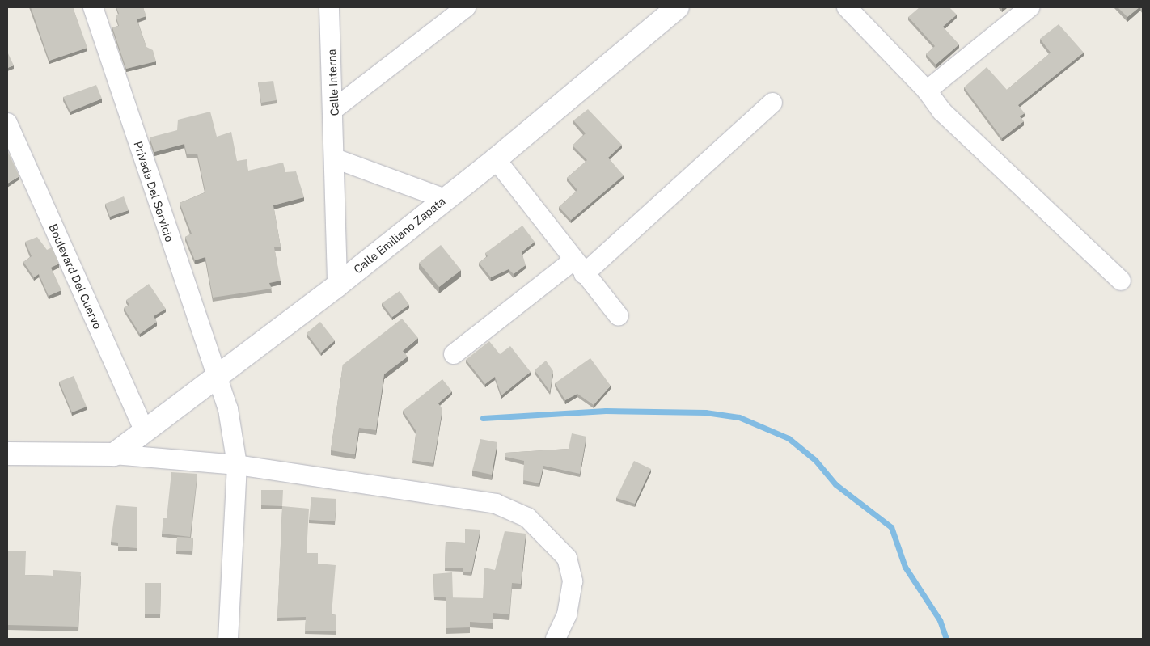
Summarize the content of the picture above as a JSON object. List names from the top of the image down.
{
  "streets": {
    "main road": ["Calle Emiliano Zapata"],
    "street": ["Calle Interna", "Privada Del Servicio", "Boulevard Del Cuervo"]
  },
  "crossings": [
    ["Calle Interna", "Calle Emiliano Zapata"],
    ["Privada Del Servicio", "Calle Emiliano Zapata"],
    ["Calle Emiliano Zapata", "Boulevard Del Cuervo"]
  ]
}
